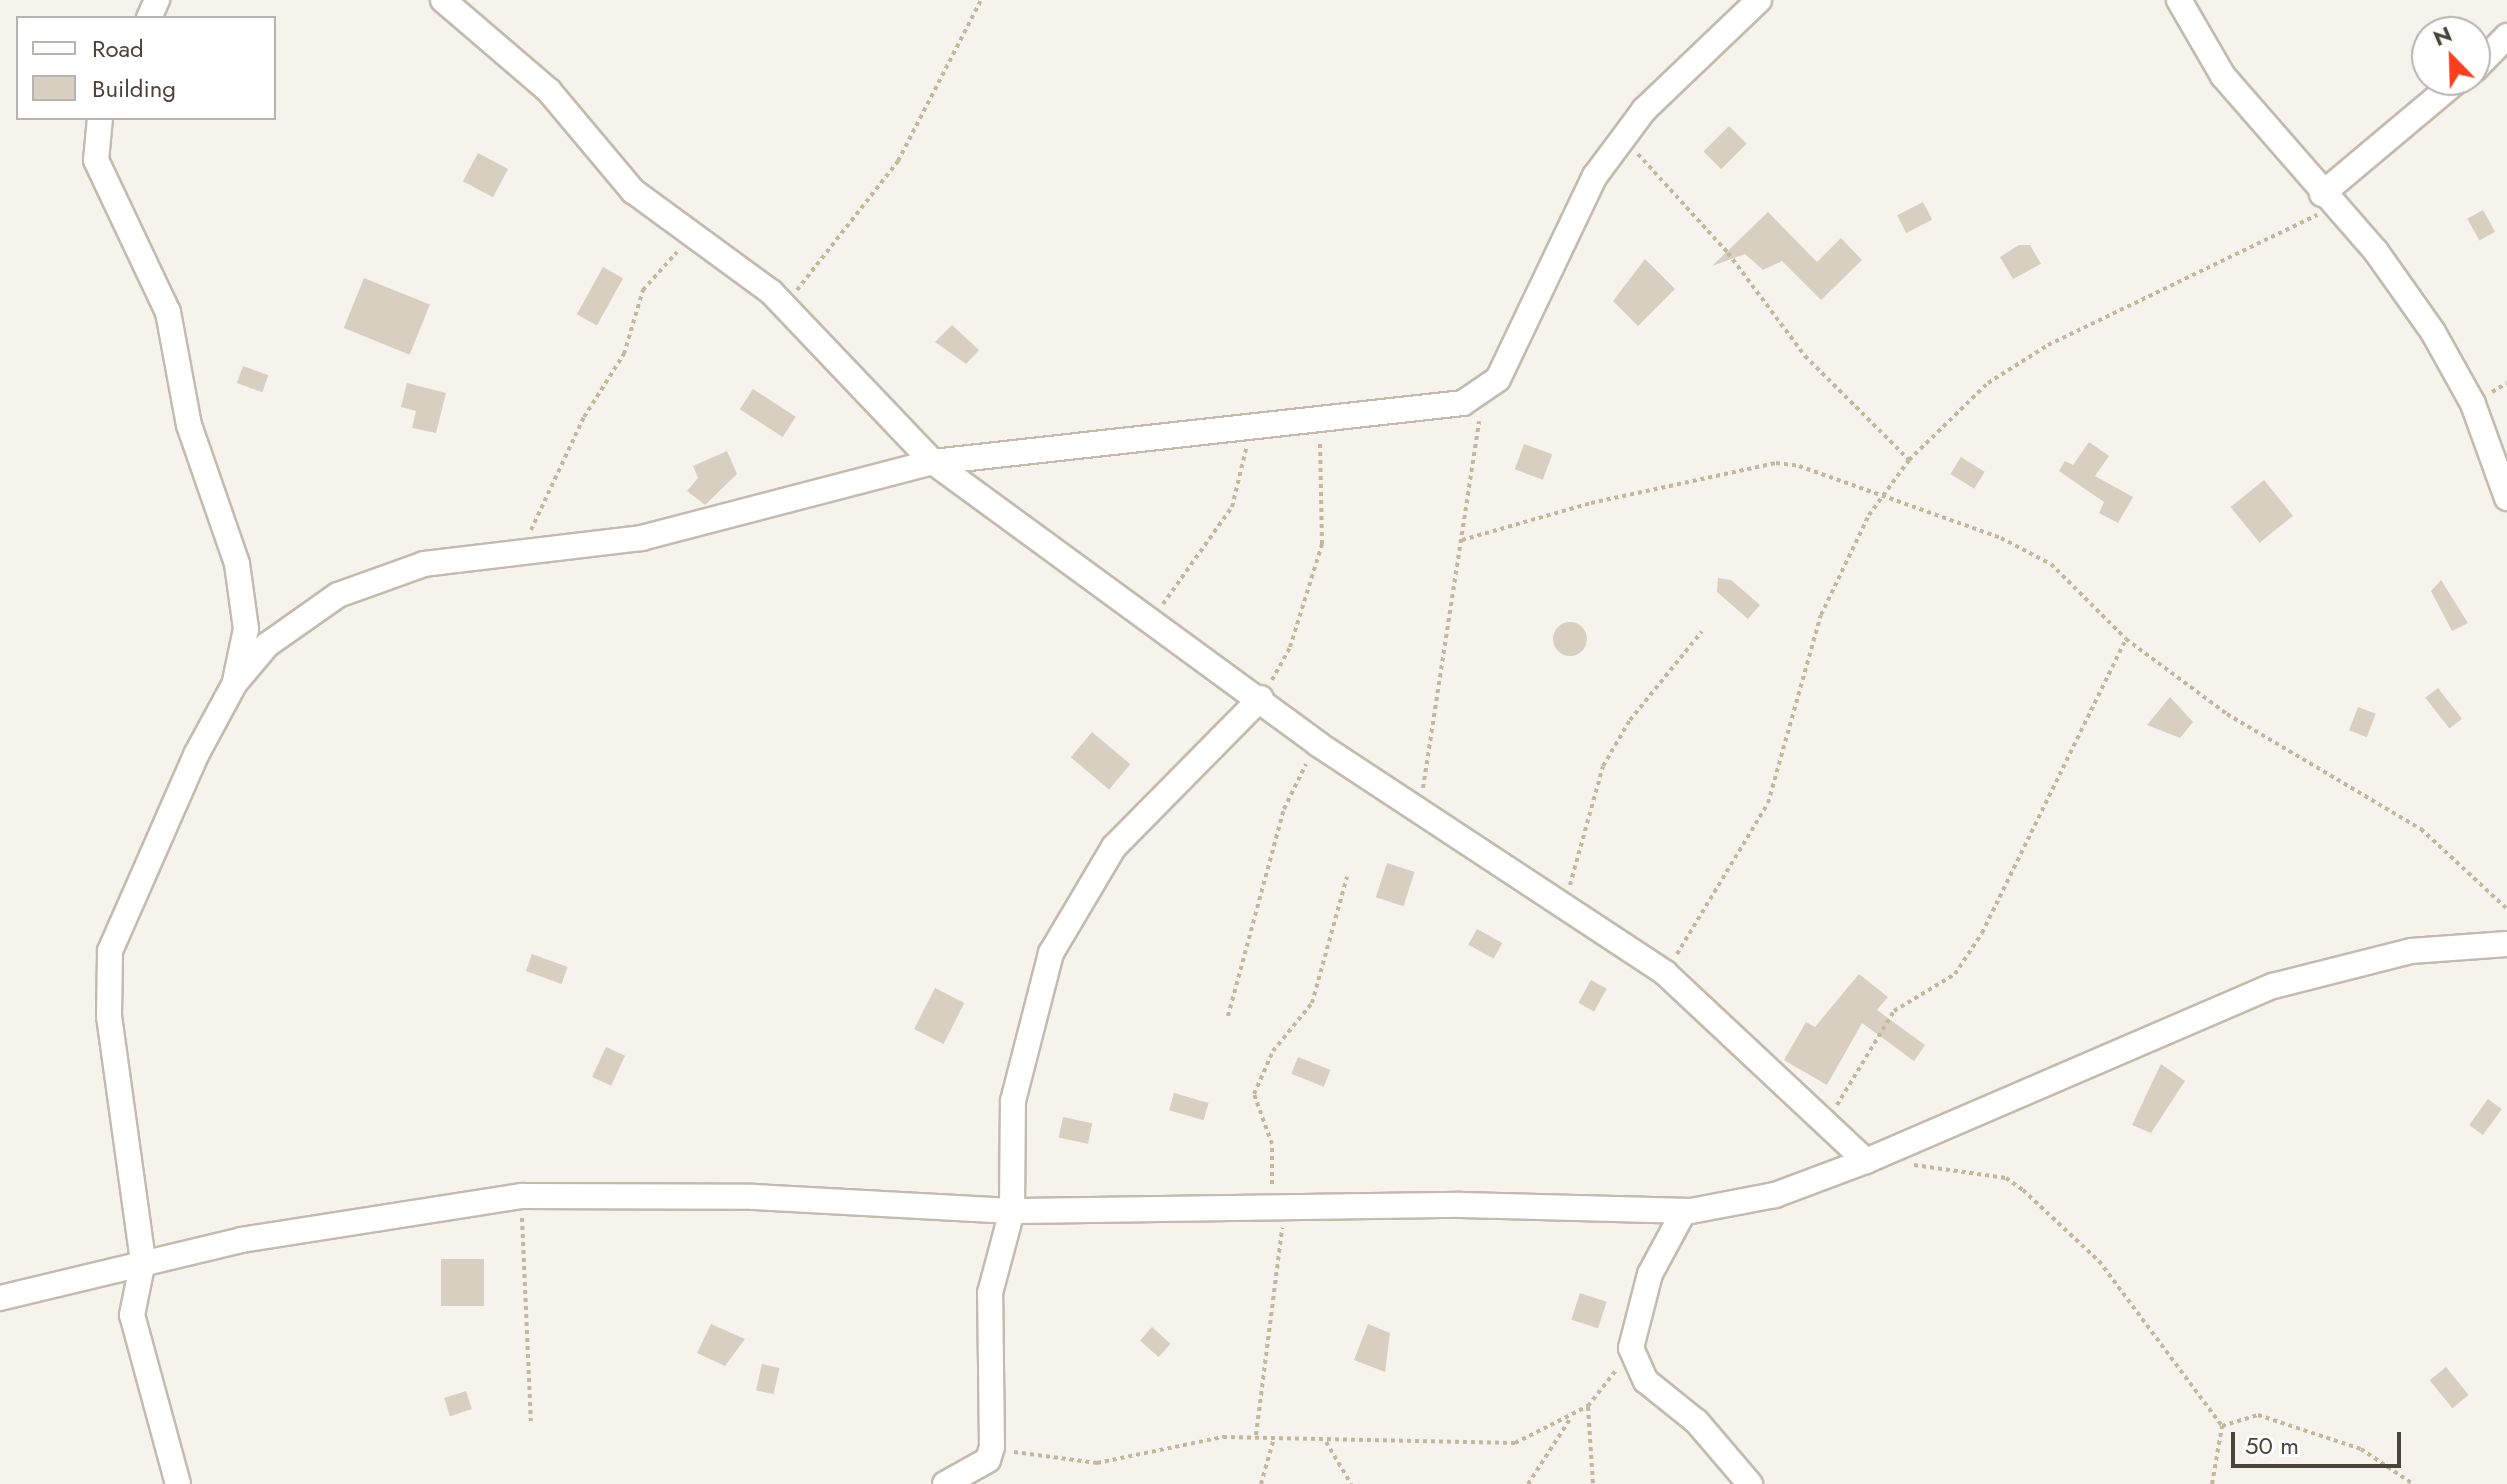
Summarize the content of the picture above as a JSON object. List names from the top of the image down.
{
  "legend": ["Road", "Building"],
  "scale_bar": "50 m",
  "north": "top left"
}
